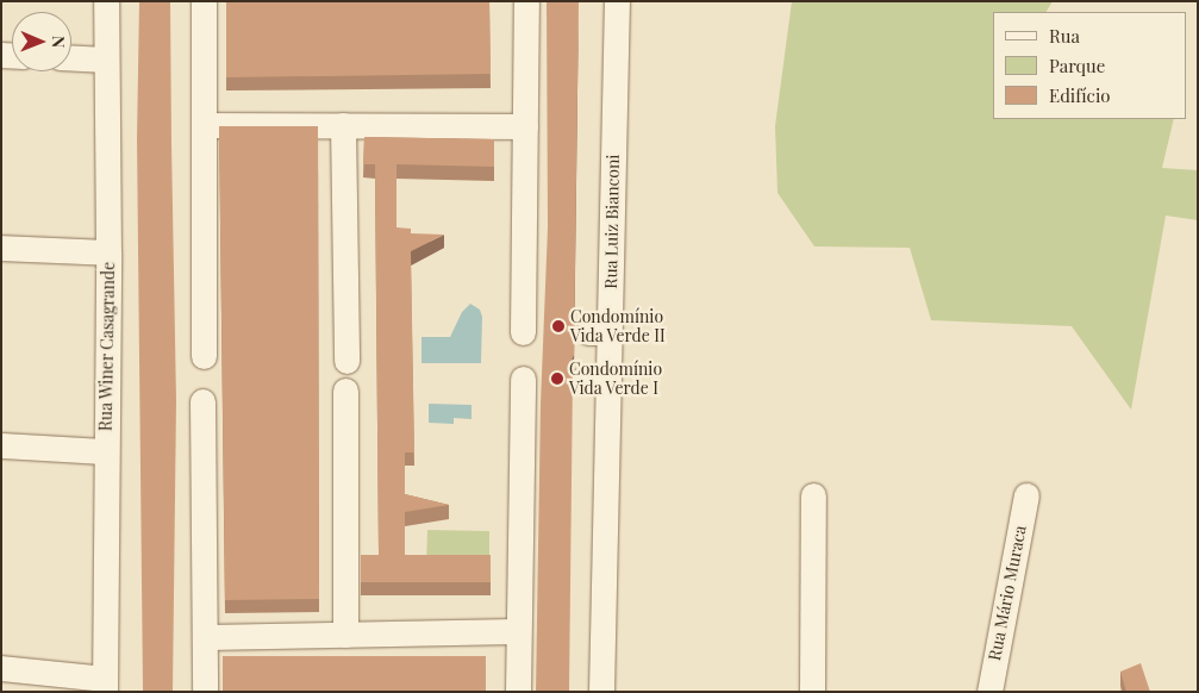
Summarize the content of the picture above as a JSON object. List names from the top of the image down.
{
  "streets": {
    "street": ["Rua Luiz Bianconi", "Rua Winer Casagrande", "Rua Mário Muraca"]
  },
  "places": ["Condomínio Vida Verde II", "Condomínio Vida Verde I"],
  "legend": ["Rua", "Parque", "Edifício"],
  "north": "right"
}
